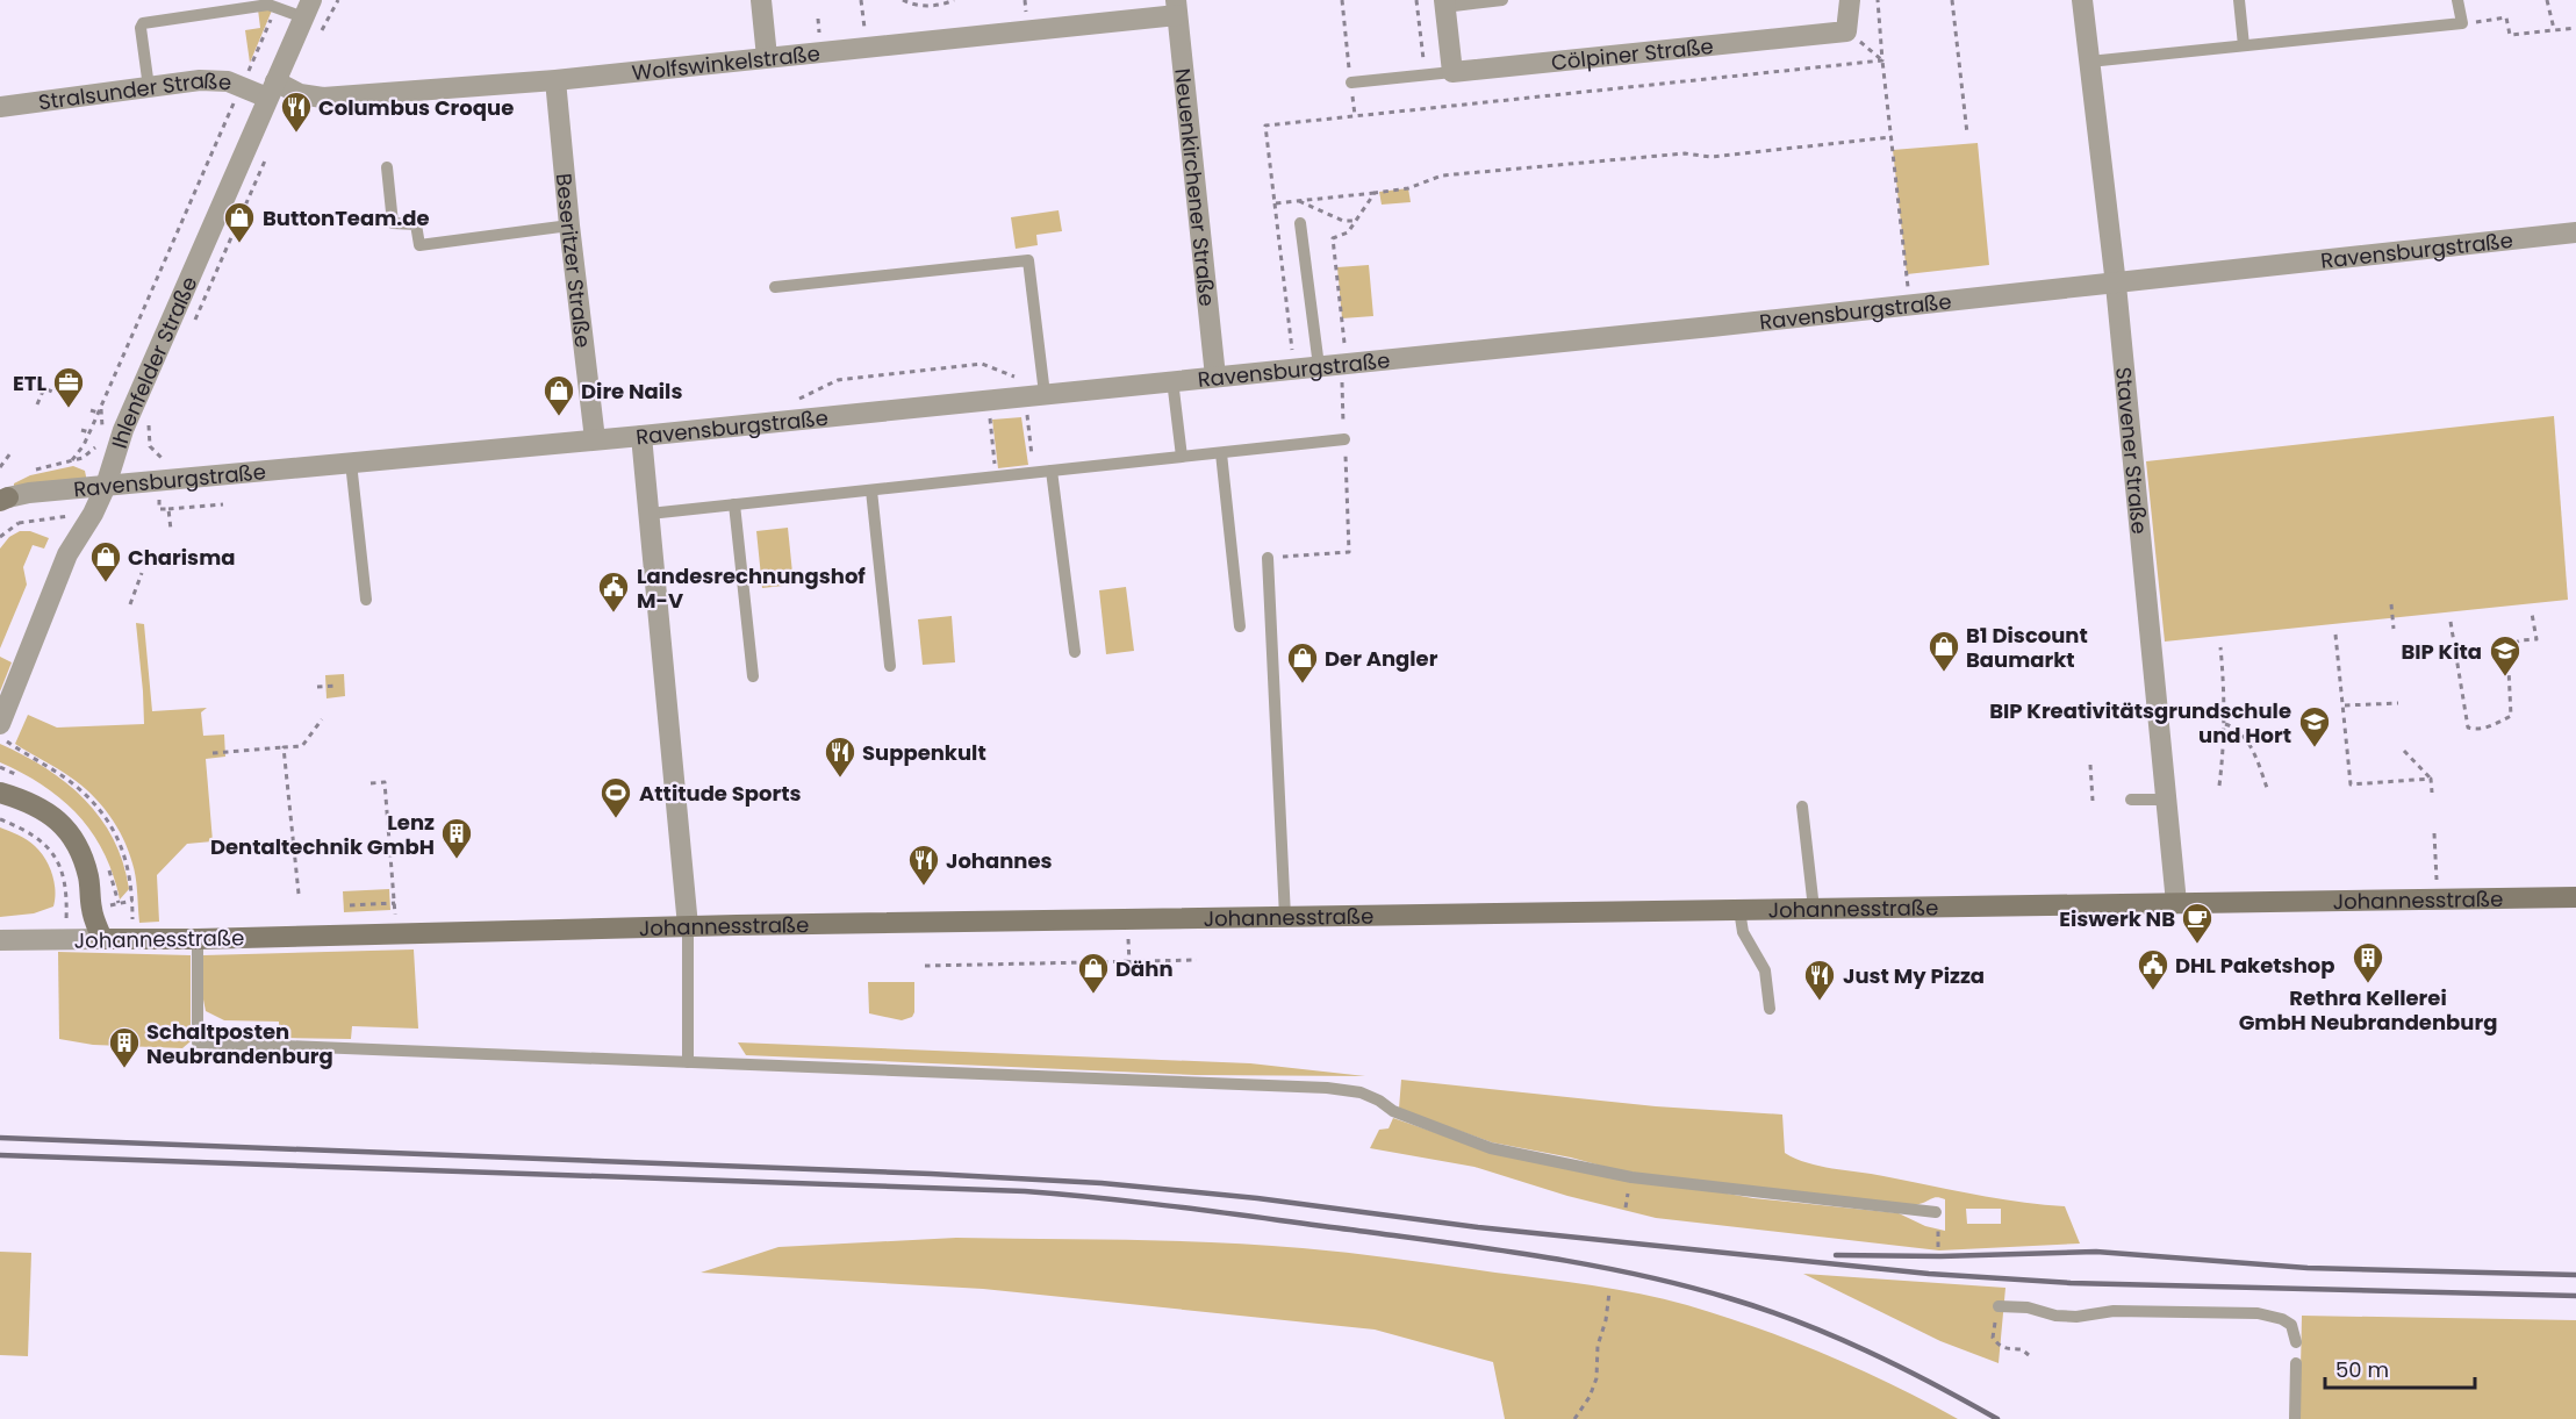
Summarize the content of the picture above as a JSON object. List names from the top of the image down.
{
  "streets": {
    "main road": ["Johannesstraße"],
    "street": [
      "Cölpiner Straße",
      "Wolfswinkelstraße",
      "Stralsunder Straße",
      "Neuenkirchener Straße",
      "Ravensburgstraße",
      "Beseritzer Straße",
      "Ihlenfelder Straße",
      "Stavener Straße"
    ]
  },
  "crossings": [
    ["Wolfswinkelstraße", "Stralsunder Straße"],
    ["Wolfswinkelstraße", "Neuenkirchener Straße"],
    ["Wolfswinkelstraße", "Beseritzer Straße"],
    ["Wolfswinkelstraße", "Ihlenfelder Straße"],
    ["Stralsunder Straße", "Ihlenfelder Straße"],
    ["Neuenkirchener Straße", "Ravensburgstraße"],
    ["Ravensburgstraße", "Beseritzer Straße"],
    ["Ravensburgstraße", "Ihlenfelder Straße"],
    ["Ravensburgstraße", "Stavener Straße"],
    ["Stavener Straße", "Johannesstraße"]
  ],
  "places": {
    "restaurant": [
      "Columbus Croque",
      "Suppenkult",
      "Johannes",
      "Just My Pizza"
    ],
    "shop": [
      "ButtonTeam.de",
      "Dire Nails",
      "Charisma",
      "B1 Discount Baumarkt",
      "Der Angler",
      "Dähn"
    ],
    "office": ["ETL"],
    "public building": ["Landesrechnungshof M-V", "DHL Paketshop"],
    "school or university": ["BIP Kita", "BIP Kreativitätsgrundschule und Hort"],
    "sports": ["Attitude Sports"],
    "building": ["Lenz Dentaltechnik GmbH", "Rethra Kellerei GmbH Neubrandenburg", "Schaltposten Neubrandenburg"],
    "cafe": ["Eiswerk NB"]
  },
  "scale_bar": "50 m"
}
